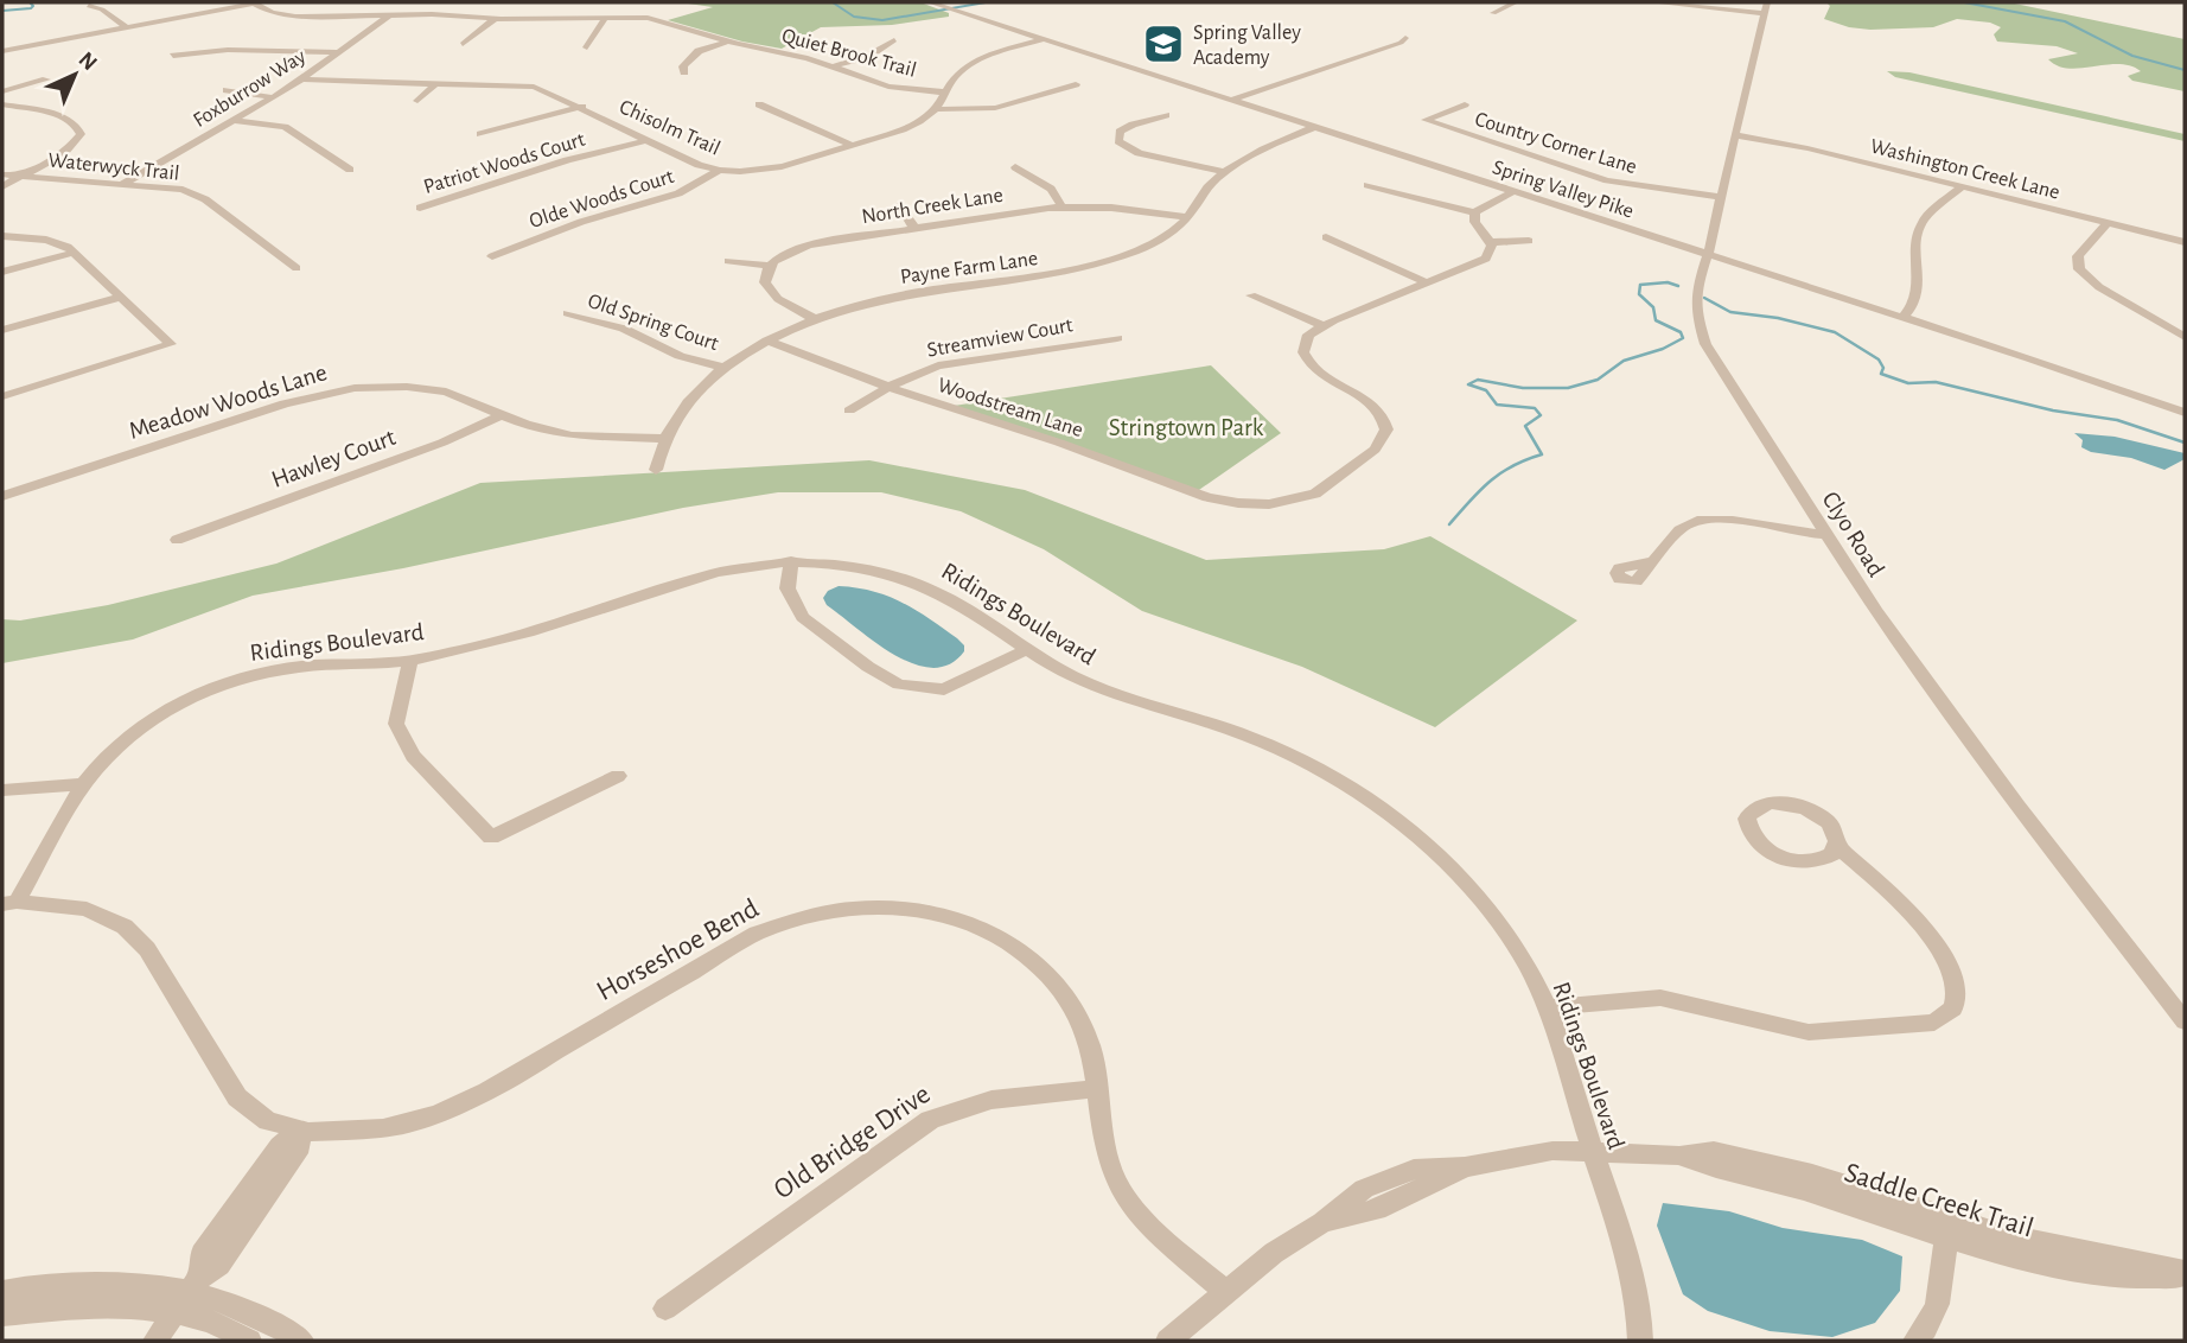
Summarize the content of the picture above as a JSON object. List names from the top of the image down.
{
  "streets": {
    "street": [
      "Quiet Brook Trail",
      "Foxburrow Way",
      "Chisolm Trail",
      "Country Corner Lane",
      "Patriot Woods Court",
      "Waterwyck Trail",
      "Washington Creek Lane",
      "Spring Valley Pike",
      "Olde Woods Court",
      "North Creek Lane",
      "Payne Farm Lane",
      "Old Spring Court",
      "Streamview Court",
      "Meadow Woods Lane",
      "Woodstream Lane",
      "Hawley Court",
      "Clyo Road",
      "Ridings Boulevard",
      "Horseshoe Bend",
      "Old Bridge Drive",
      "Saddle Creek Trail"
    ]
  },
  "crossings": [
    ["Quiet Brook Trail", "Foxburrow Way"],
    ["Quiet Brook Trail", "Chisolm Trail"],
    ["Foxburrow Way", "Chisolm Trail"],
    ["Foxburrow Way", "Waterwyck Trail"],
    ["Chisolm Trail", "Patriot Woods Court"],
    ["Chisolm Trail", "Spring Valley Pike"],
    ["Chisolm Trail", "Olde Woods Court"],
    ["Country Corner Lane", "Clyo Road"],
    ["Washington Creek Lane", "Clyo Road"],
    ["Spring Valley Pike", "Payne Farm Lane"],
    ["Spring Valley Pike", "Clyo Road"],
    ["North Creek Lane", "Payne Farm Lane"],
    ["Payne Farm Lane", "Old Spring Court"],
    ["Payne Farm Lane", "Meadow Woods Lane"],
    ["Payne Farm Lane", "Woodstream Lane"],
    ["Streamview Court", "Woodstream Lane"],
    ["Meadow Woods Lane", "Hawley Court"],
    ["Ridings Boulevard", "Horseshoe Bend"],
    ["Ridings Boulevard", "Saddle Creek Trail"],
    ["Horseshoe Bend", "Old Bridge Drive"],
    ["Horseshoe Bend", "Saddle Creek Trail"]
  ],
  "parks": ["Stringtown Park"],
  "places": {
    "school or university": ["Spring Valley Academy"]
  },
  "north": "top right"
}
